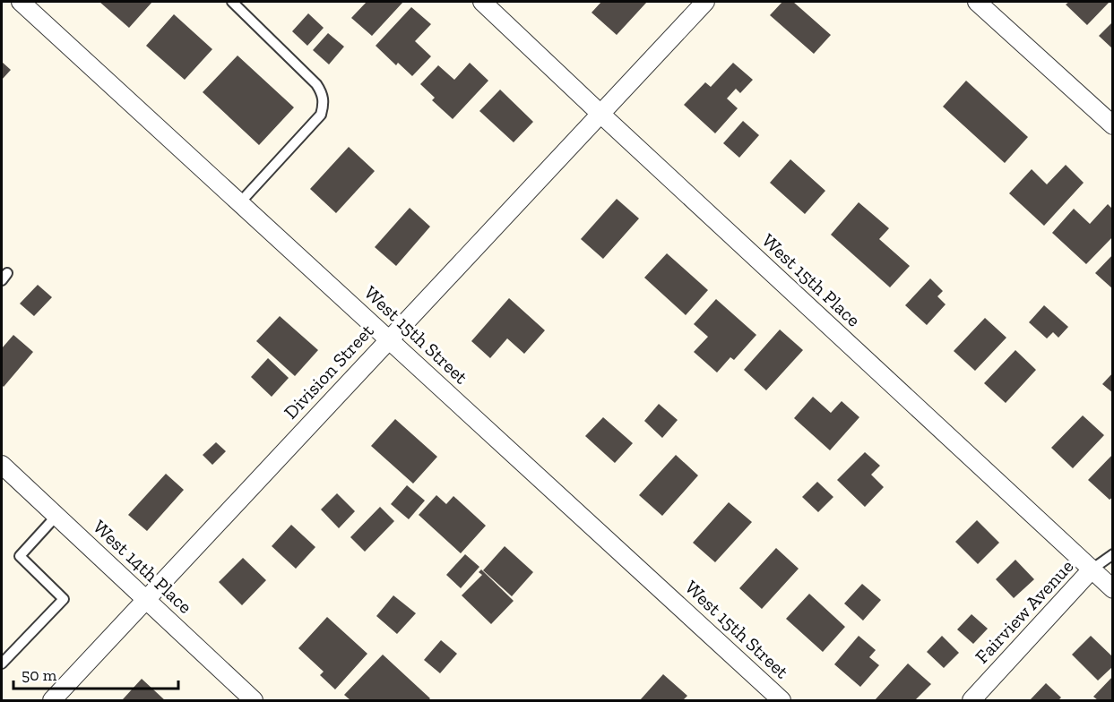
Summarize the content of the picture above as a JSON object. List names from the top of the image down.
{
  "streets": {
    "street": [
      "West 15th Place",
      "West 15th Street",
      "Division Street",
      "West 14th Place",
      "Fairview Avenue"
    ]
  },
  "crossings": [
    ["West 15th Place", "Division Street"],
    ["West 15th Place", "Fairview Avenue"],
    ["West 15th Street", "Division Street"],
    ["Division Street", "West 14th Place"]
  ],
  "scale_bar": "50 m"
}
